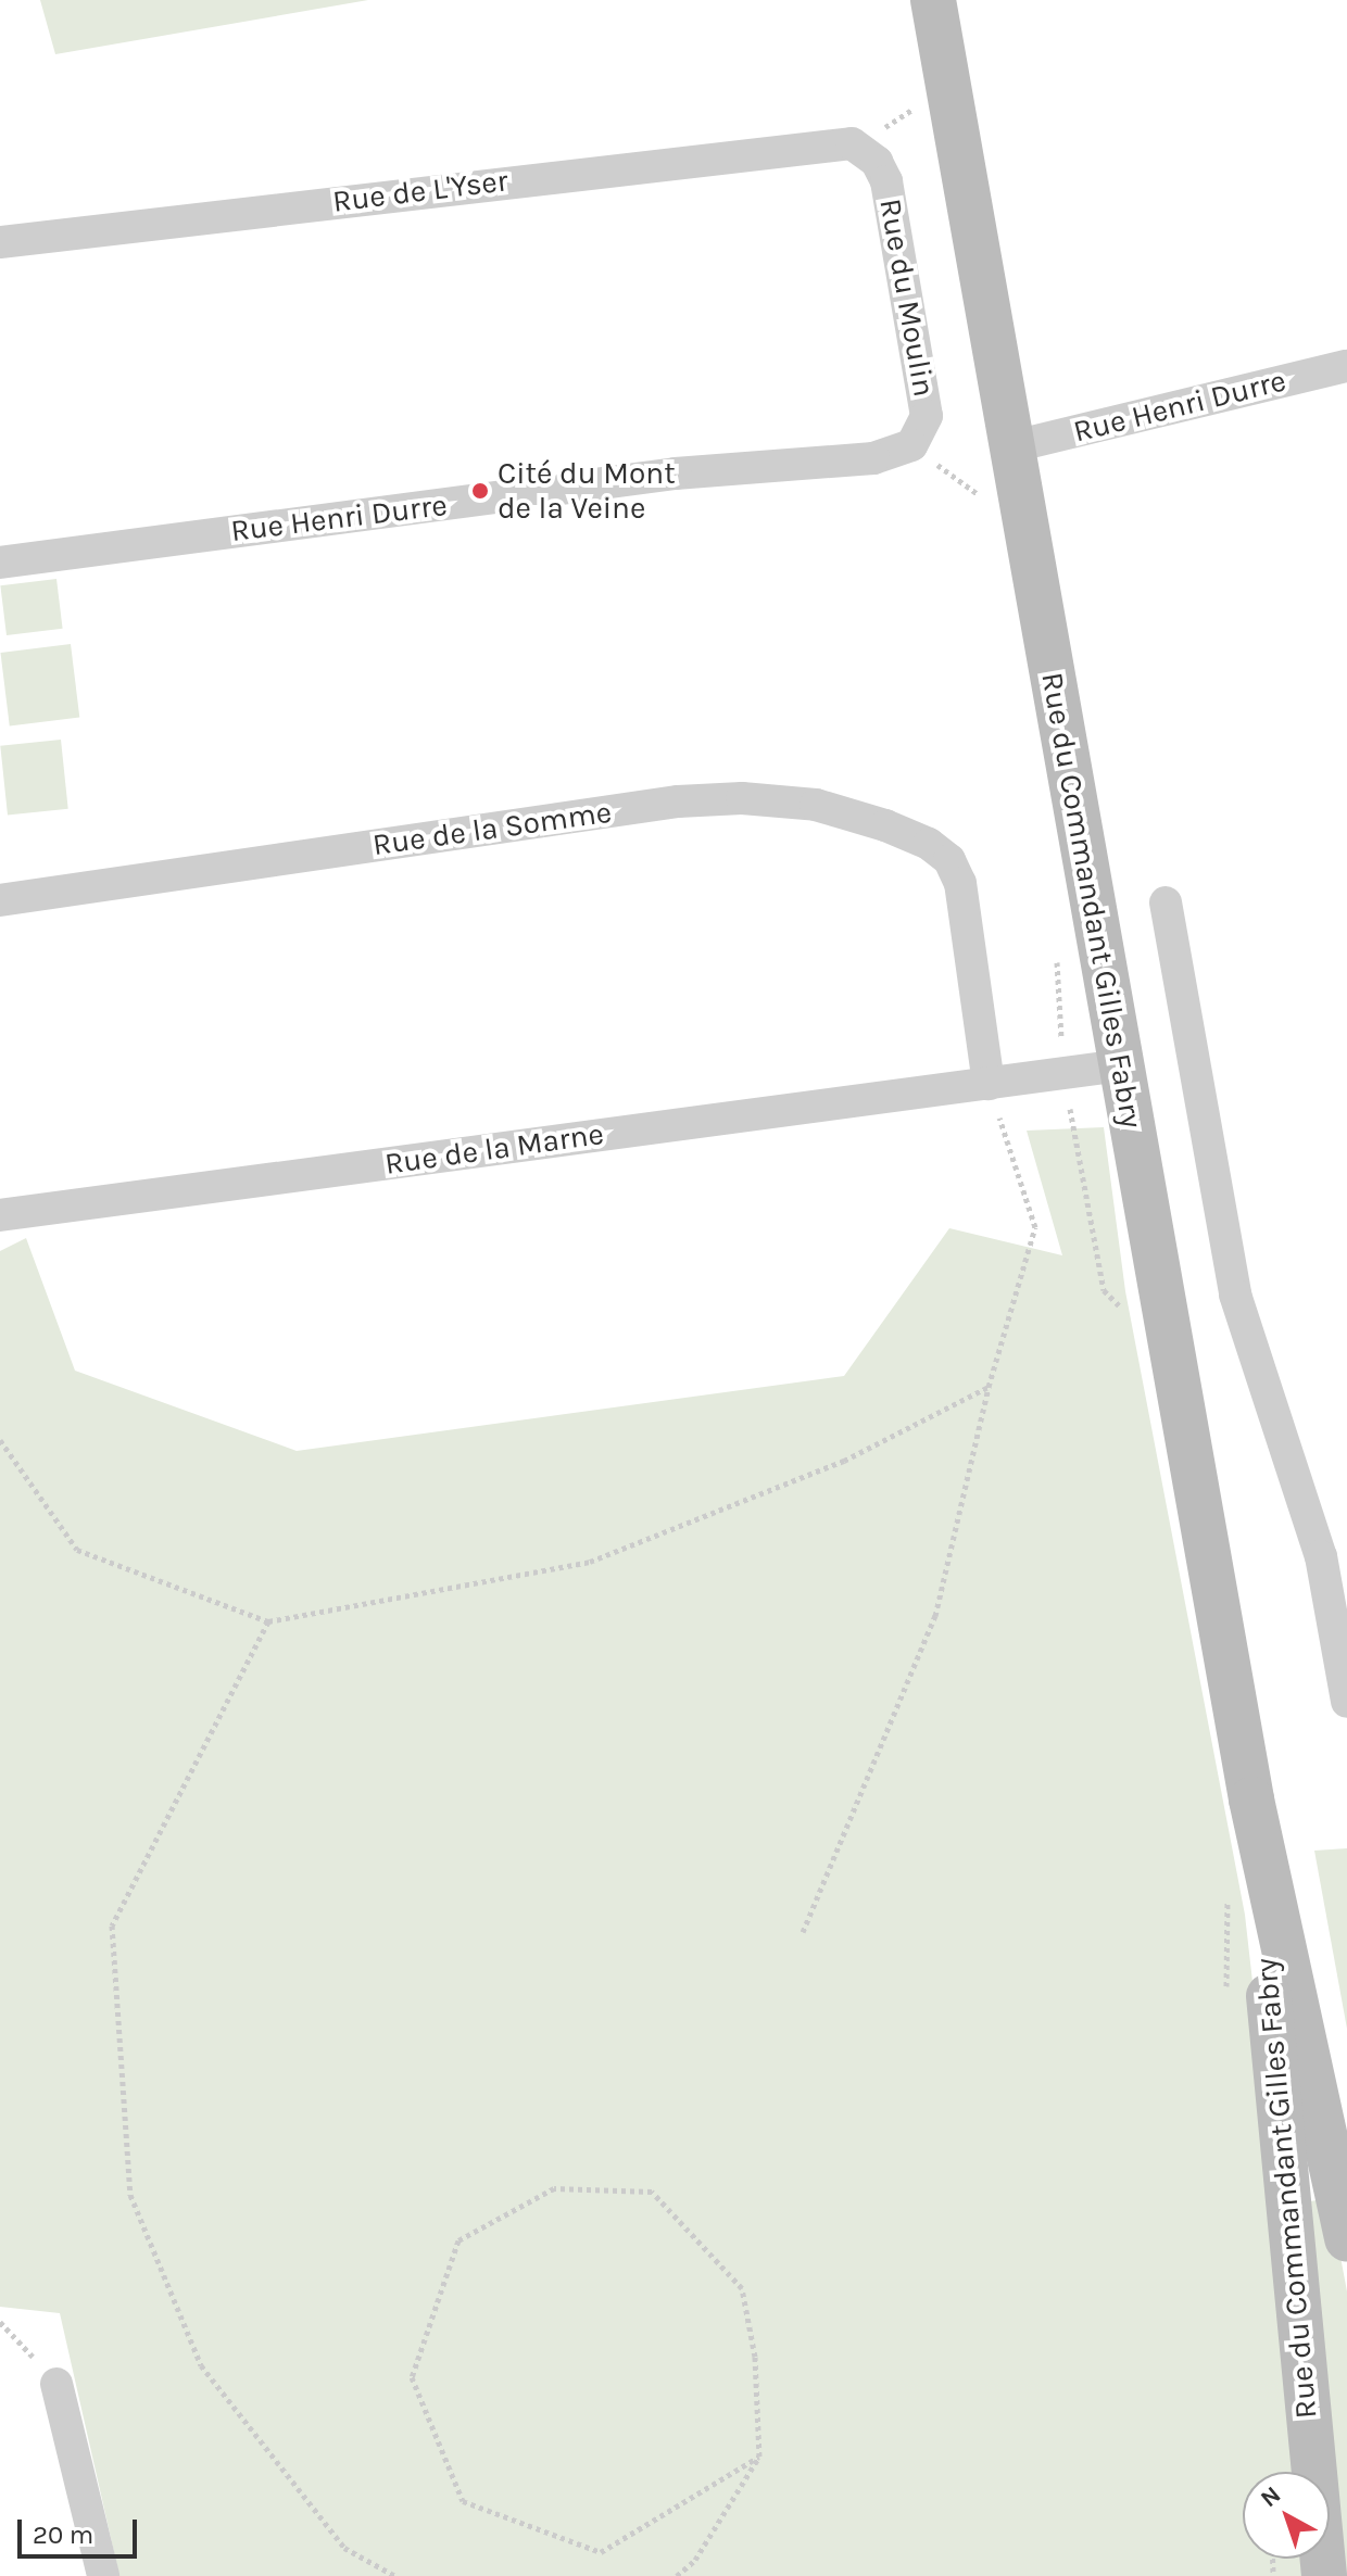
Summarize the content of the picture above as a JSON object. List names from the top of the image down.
{
  "streets": {
    "street": [
      "Rue de L'Yser",
      "Rue du Moulin",
      "Rue Henri Durre",
      "Rue de la Somme",
      "Rue du Commandant Gilles Fabry",
      "Rue de la Marne"
    ]
  },
  "crossings": [
    ["Rue de L'Yser", "Rue du Moulin"],
    ["Rue du Moulin", "Rue Henri Durre"],
    ["Rue Henri Durre", "Rue du Commandant Gilles Fabry"],
    ["Rue de la Somme", "Rue de la Marne"],
    ["Rue du Commandant Gilles Fabry", "Rue de la Marne"]
  ],
  "places": ["Cité du Mont de la Veine"],
  "scale_bar": "20 m",
  "north": "top left"
}
